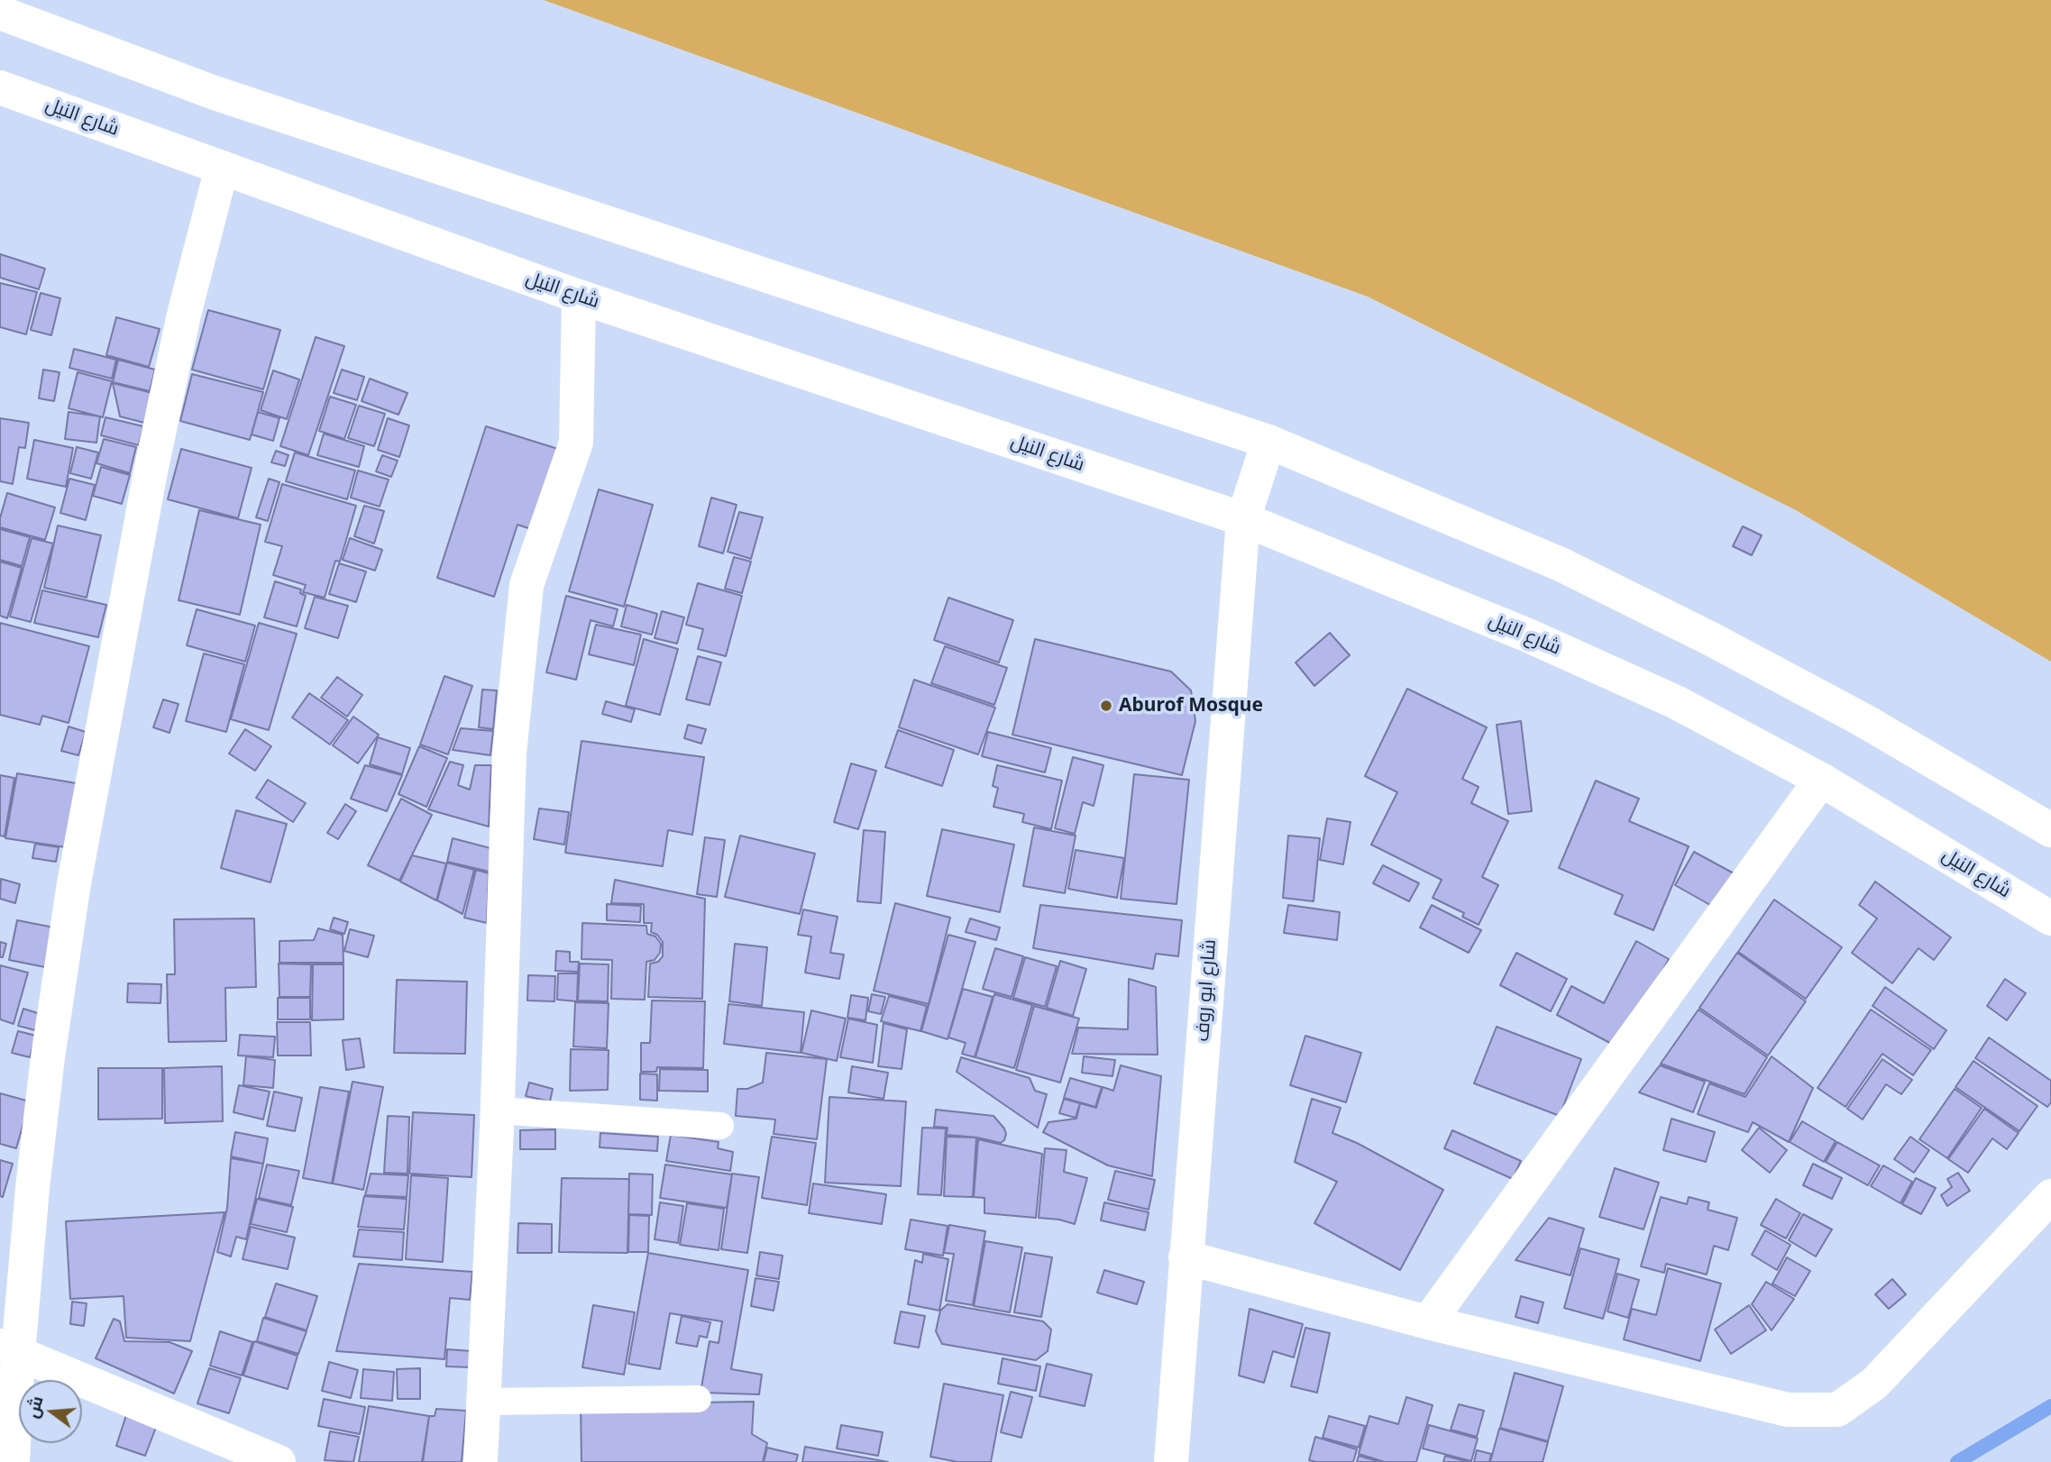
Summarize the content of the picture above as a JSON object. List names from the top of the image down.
{
  "streets": {
    "street": ["شارع النيل", "شارع ابو روف"]
  },
  "crossings": [
    ["شارع النيل", "شارع ابو روف"]
  ],
  "places": ["Aburof Mosque"],
  "north": "left"
}
